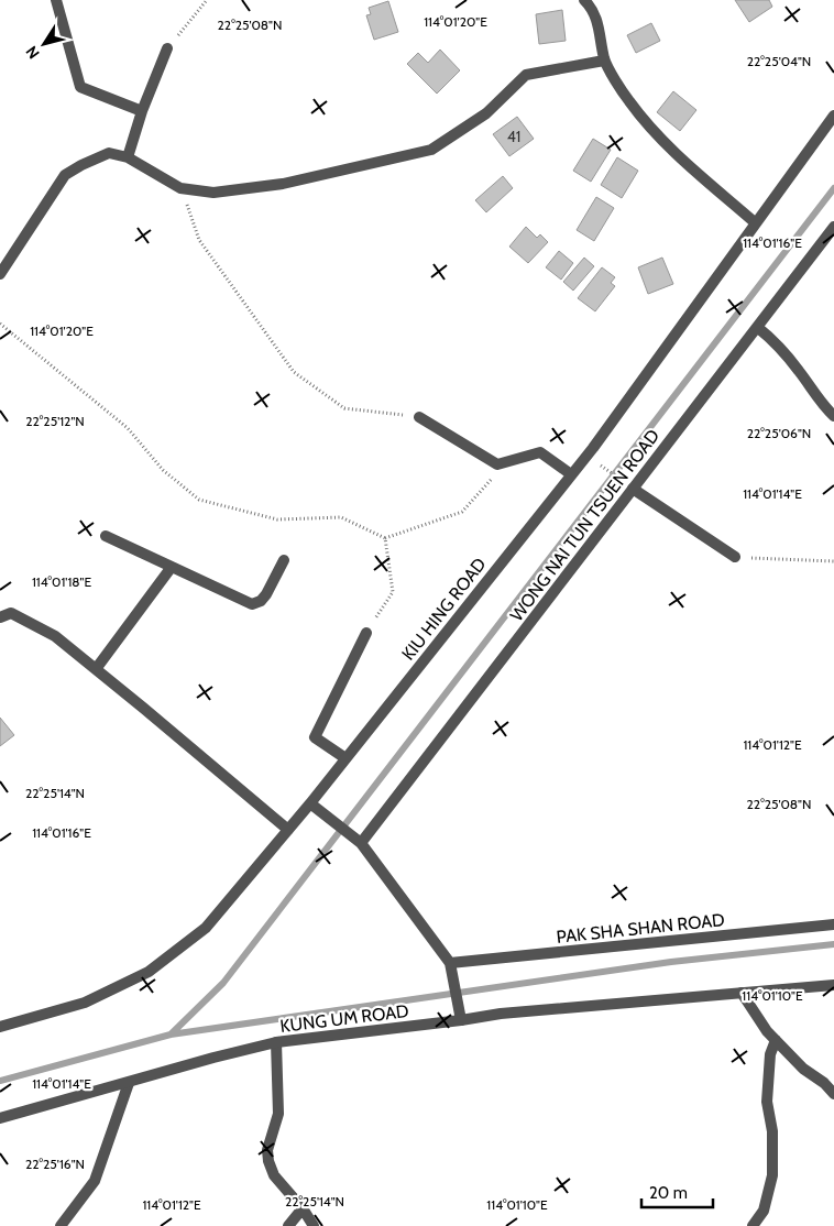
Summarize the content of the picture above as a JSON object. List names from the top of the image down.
{
  "streets": {
    "street": [
      "WONG NAI TUN TSUEN ROAD",
      "KIU HING ROAD",
      "PAK SHA SHAN ROAD",
      "KUNG UM ROAD"
    ]
  },
  "house_numbers": ["41"],
  "scale_bar": "20 m",
  "north": "bottom left",
  "coordinates": [
    "114°01'20\"E",
    "22°25'08\"N",
    "22°25'04\"N",
    "114°01'16\"E",
    "22°25'12\"N",
    "22°25'06\"N",
    "114°01'14\"E",
    "114°01'18\"E",
    "114°01'12\"E",
    "22°25'14\"N",
    "114°01'10\"E",
    "22°25'16\"N"
  ]
}
